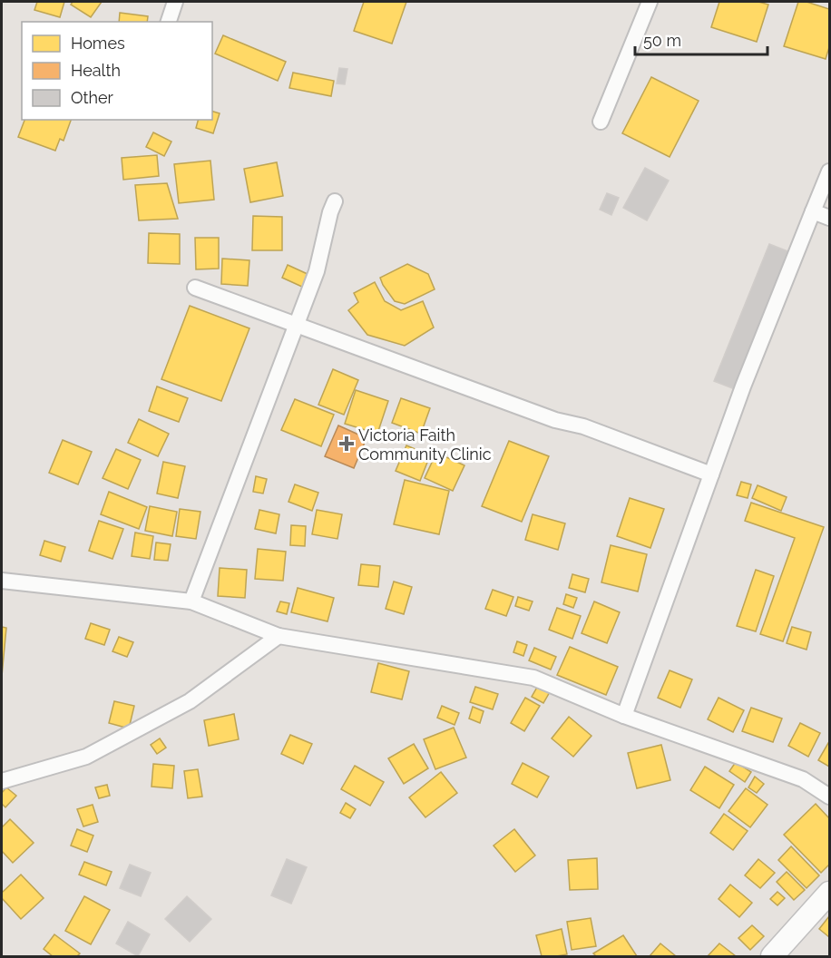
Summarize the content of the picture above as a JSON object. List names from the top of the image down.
{
  "places": {
    "health": ["Victoria Faith Community Clinic"]
  },
  "legend": ["Homes", "Health", "Other"],
  "scale_bar": "50 m"
}
